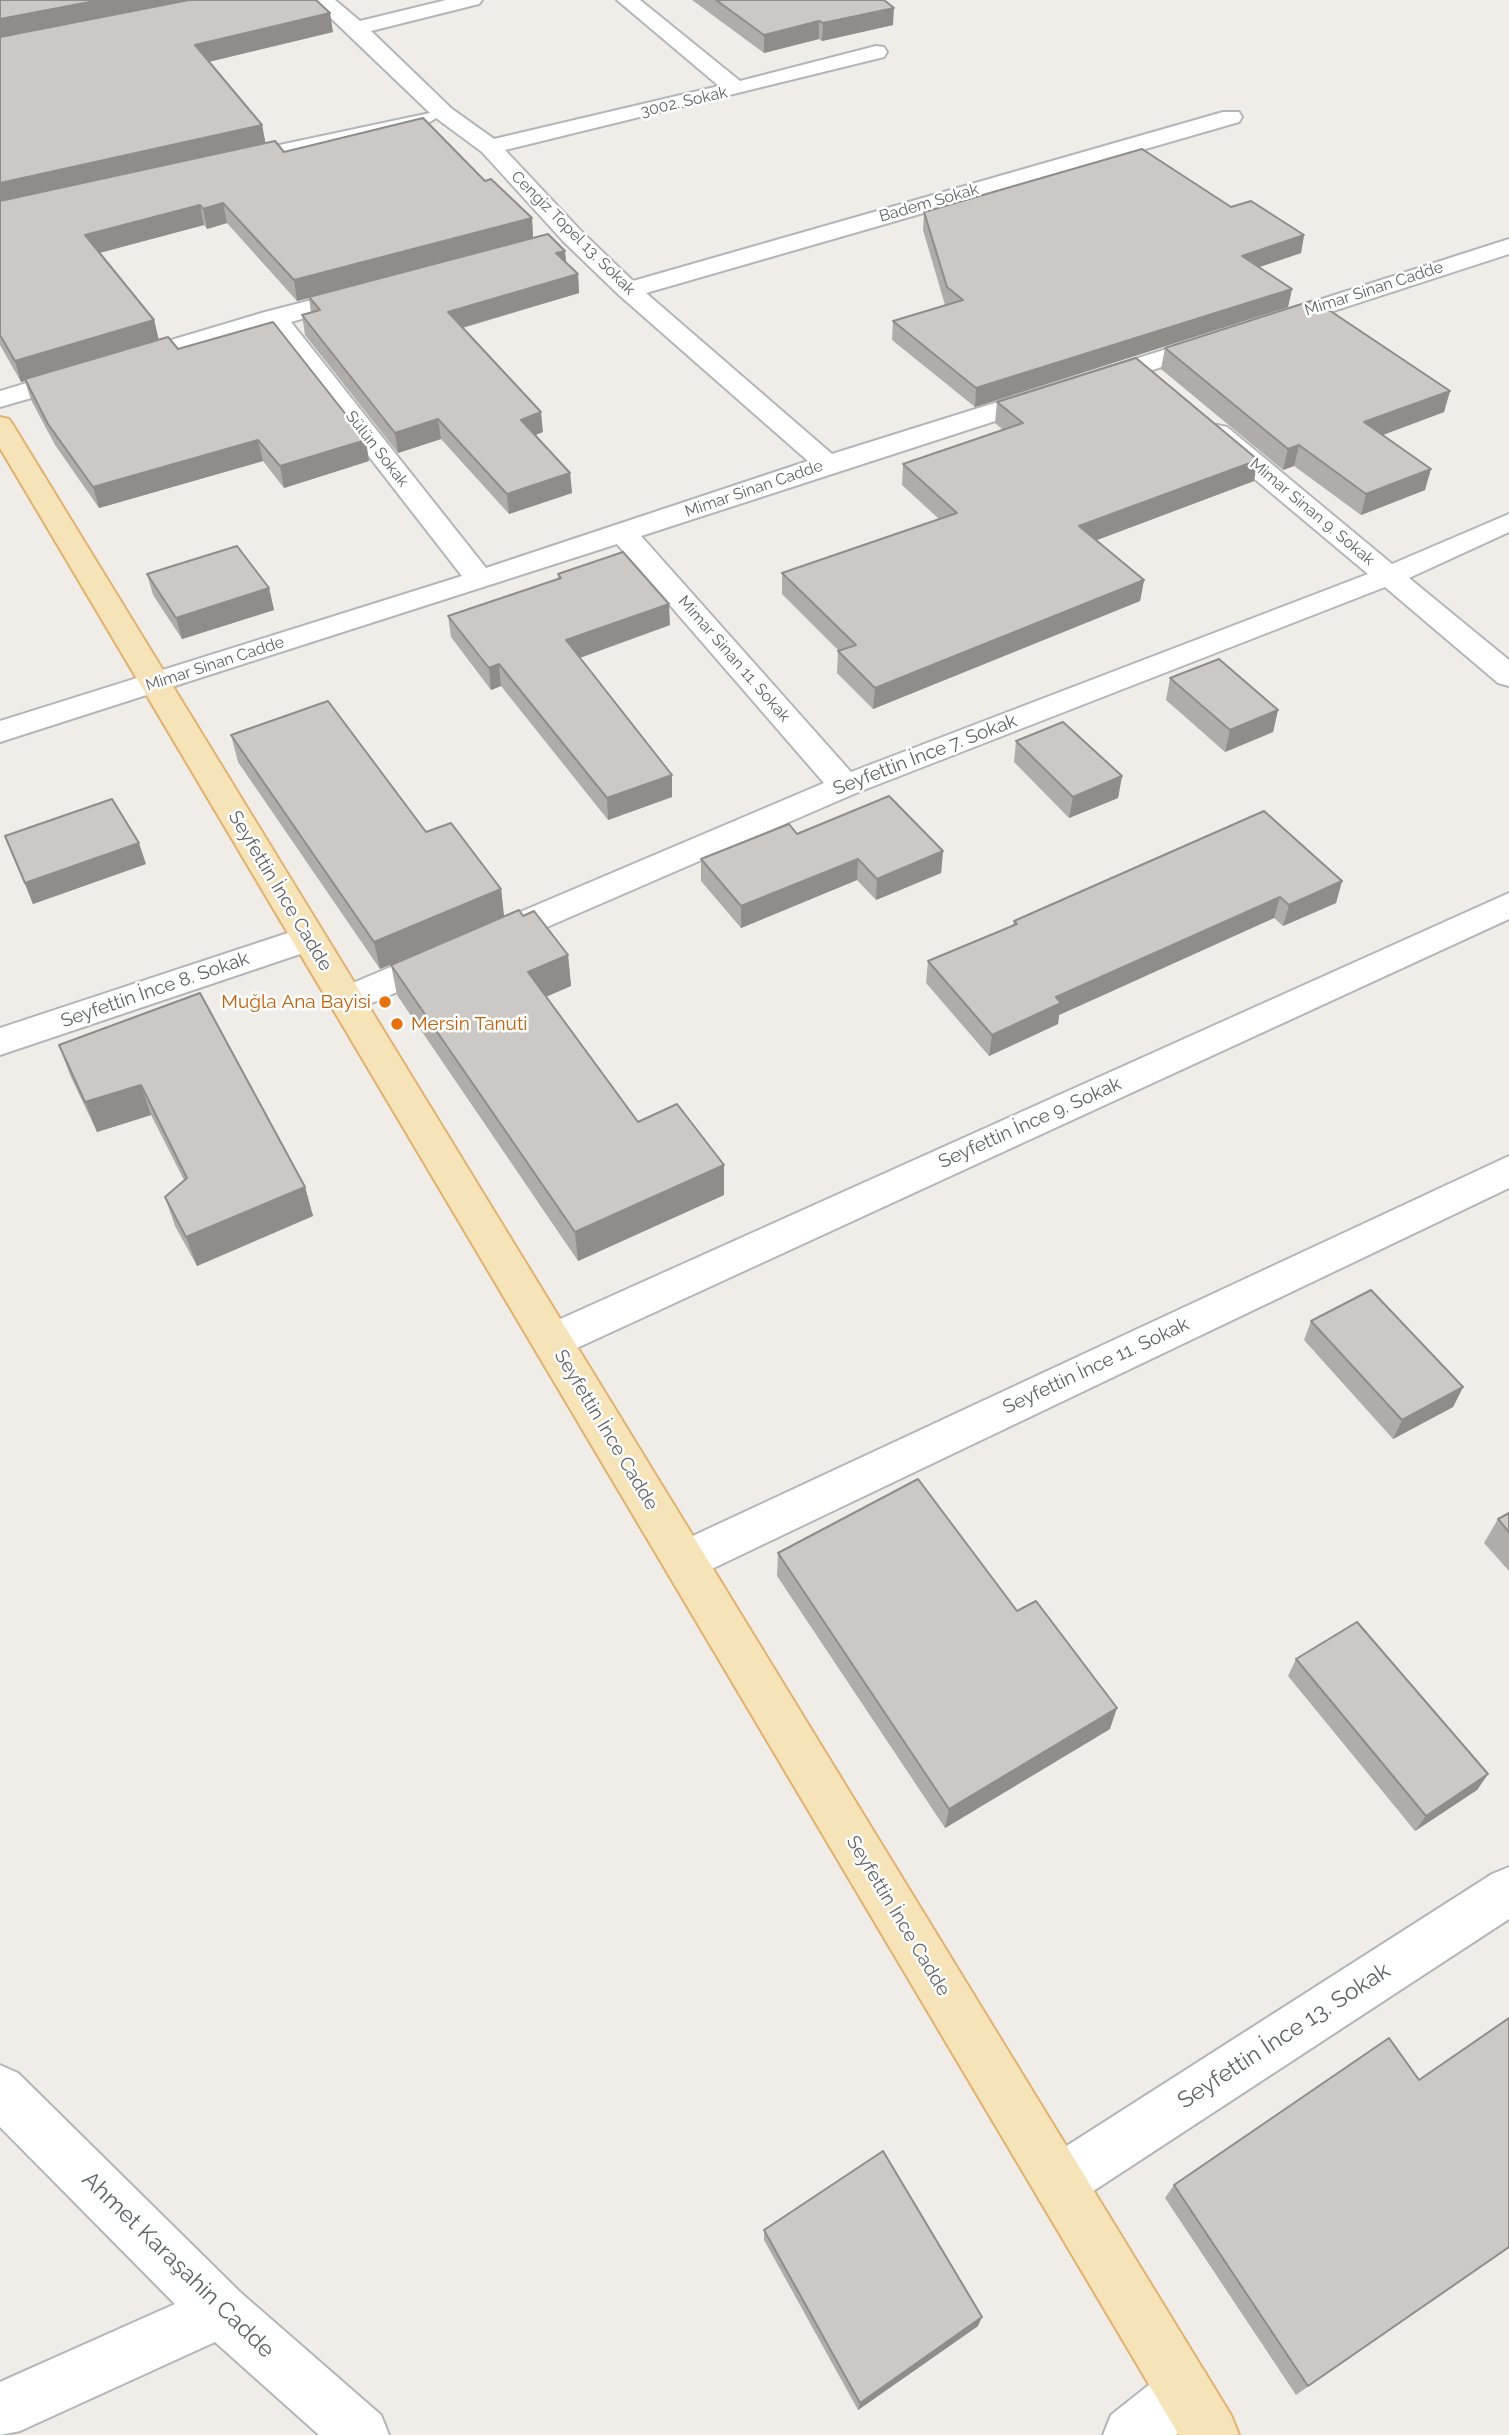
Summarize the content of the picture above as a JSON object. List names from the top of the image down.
{
  "streets": {
    "main road": ["Seyfettin İnce Cadde"],
    "street": [
      "3002. Sokak",
      "Badem Sokak",
      "Cengiz Topel 13. Sokak",
      "Mimar Sinan Cadde",
      "Sülün Sokak",
      "Mimar Sinan 9. Sokak",
      "Mimar Sinan 11. Sokak",
      "Seyfettin İnce 7. Sokak",
      "Seyfettin İnce 8. Sokak",
      "Seyfettin İnce 9. Sokak",
      "Seyfettin İnce 11. Sokak",
      "Seyfettin İnce 13. Sokak",
      "Ahmet Karaşahin Cadde"
    ]
  },
  "crossings": [
    ["3002. Sokak", "Cengiz Topel 13. Sokak"],
    ["Badem Sokak", "Cengiz Topel 13. Sokak"],
    ["Cengiz Topel 13. Sokak", "Mimar Sinan Cadde"],
    ["Mimar Sinan Cadde", "Sülün Sokak"],
    ["Mimar Sinan Cadde", "Mimar Sinan 11. Sokak"],
    ["Mimar Sinan Cadde", "Seyfettin İnce Cadde"],
    ["Mimar Sinan 9. Sokak", "Seyfettin İnce 7. Sokak"],
    ["Mimar Sinan 11. Sokak", "Seyfettin İnce 7. Sokak"],
    ["Seyfettin İnce 7. Sokak", "Seyfettin İnce Cadde"],
    ["Seyfettin İnce Cadde", "Seyfettin İnce 8. Sokak"],
    ["Seyfettin İnce Cadde", "Seyfettin İnce 9. Sokak"],
    ["Seyfettin İnce Cadde", "Seyfettin İnce 11. Sokak"],
    ["Seyfettin İnce Cadde", "Seyfettin İnce 13. Sokak"]
  ],
  "places": ["Muğla Ana Bayisi", "Mersin Tanuti"]
}
